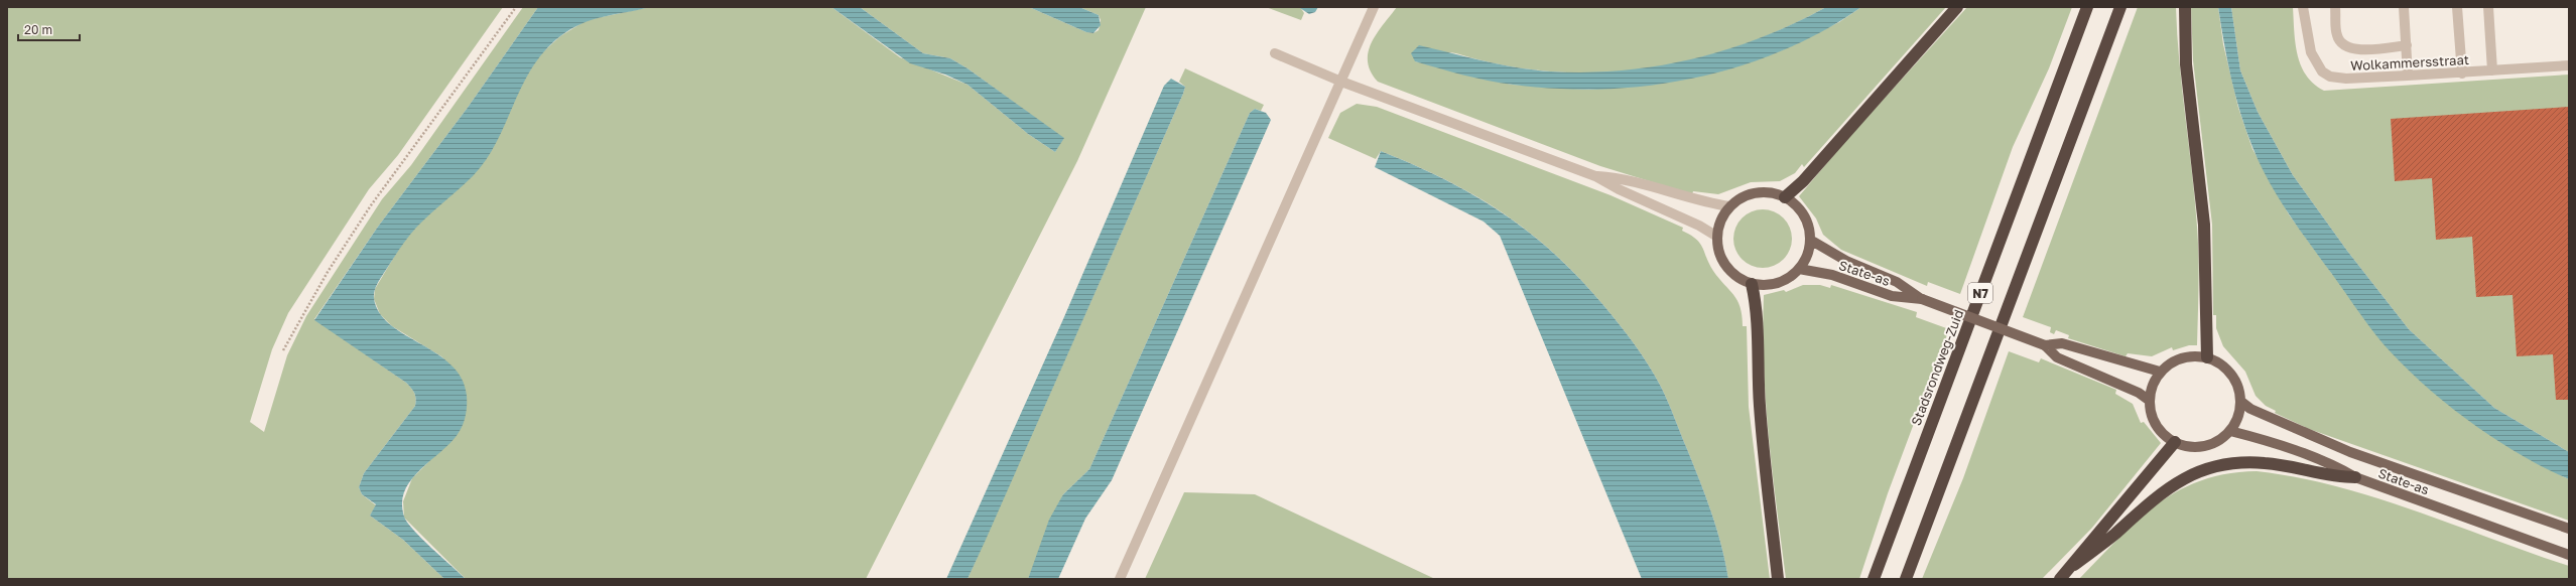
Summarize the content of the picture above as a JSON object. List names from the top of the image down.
{
  "streets": {
    "highway": ["N7", "Stadsrondweg-Zuid"],
    "main road": ["State-as"],
    "street": ["Wolkammersstraat"]
  },
  "scale_bar": "20 m"
}
